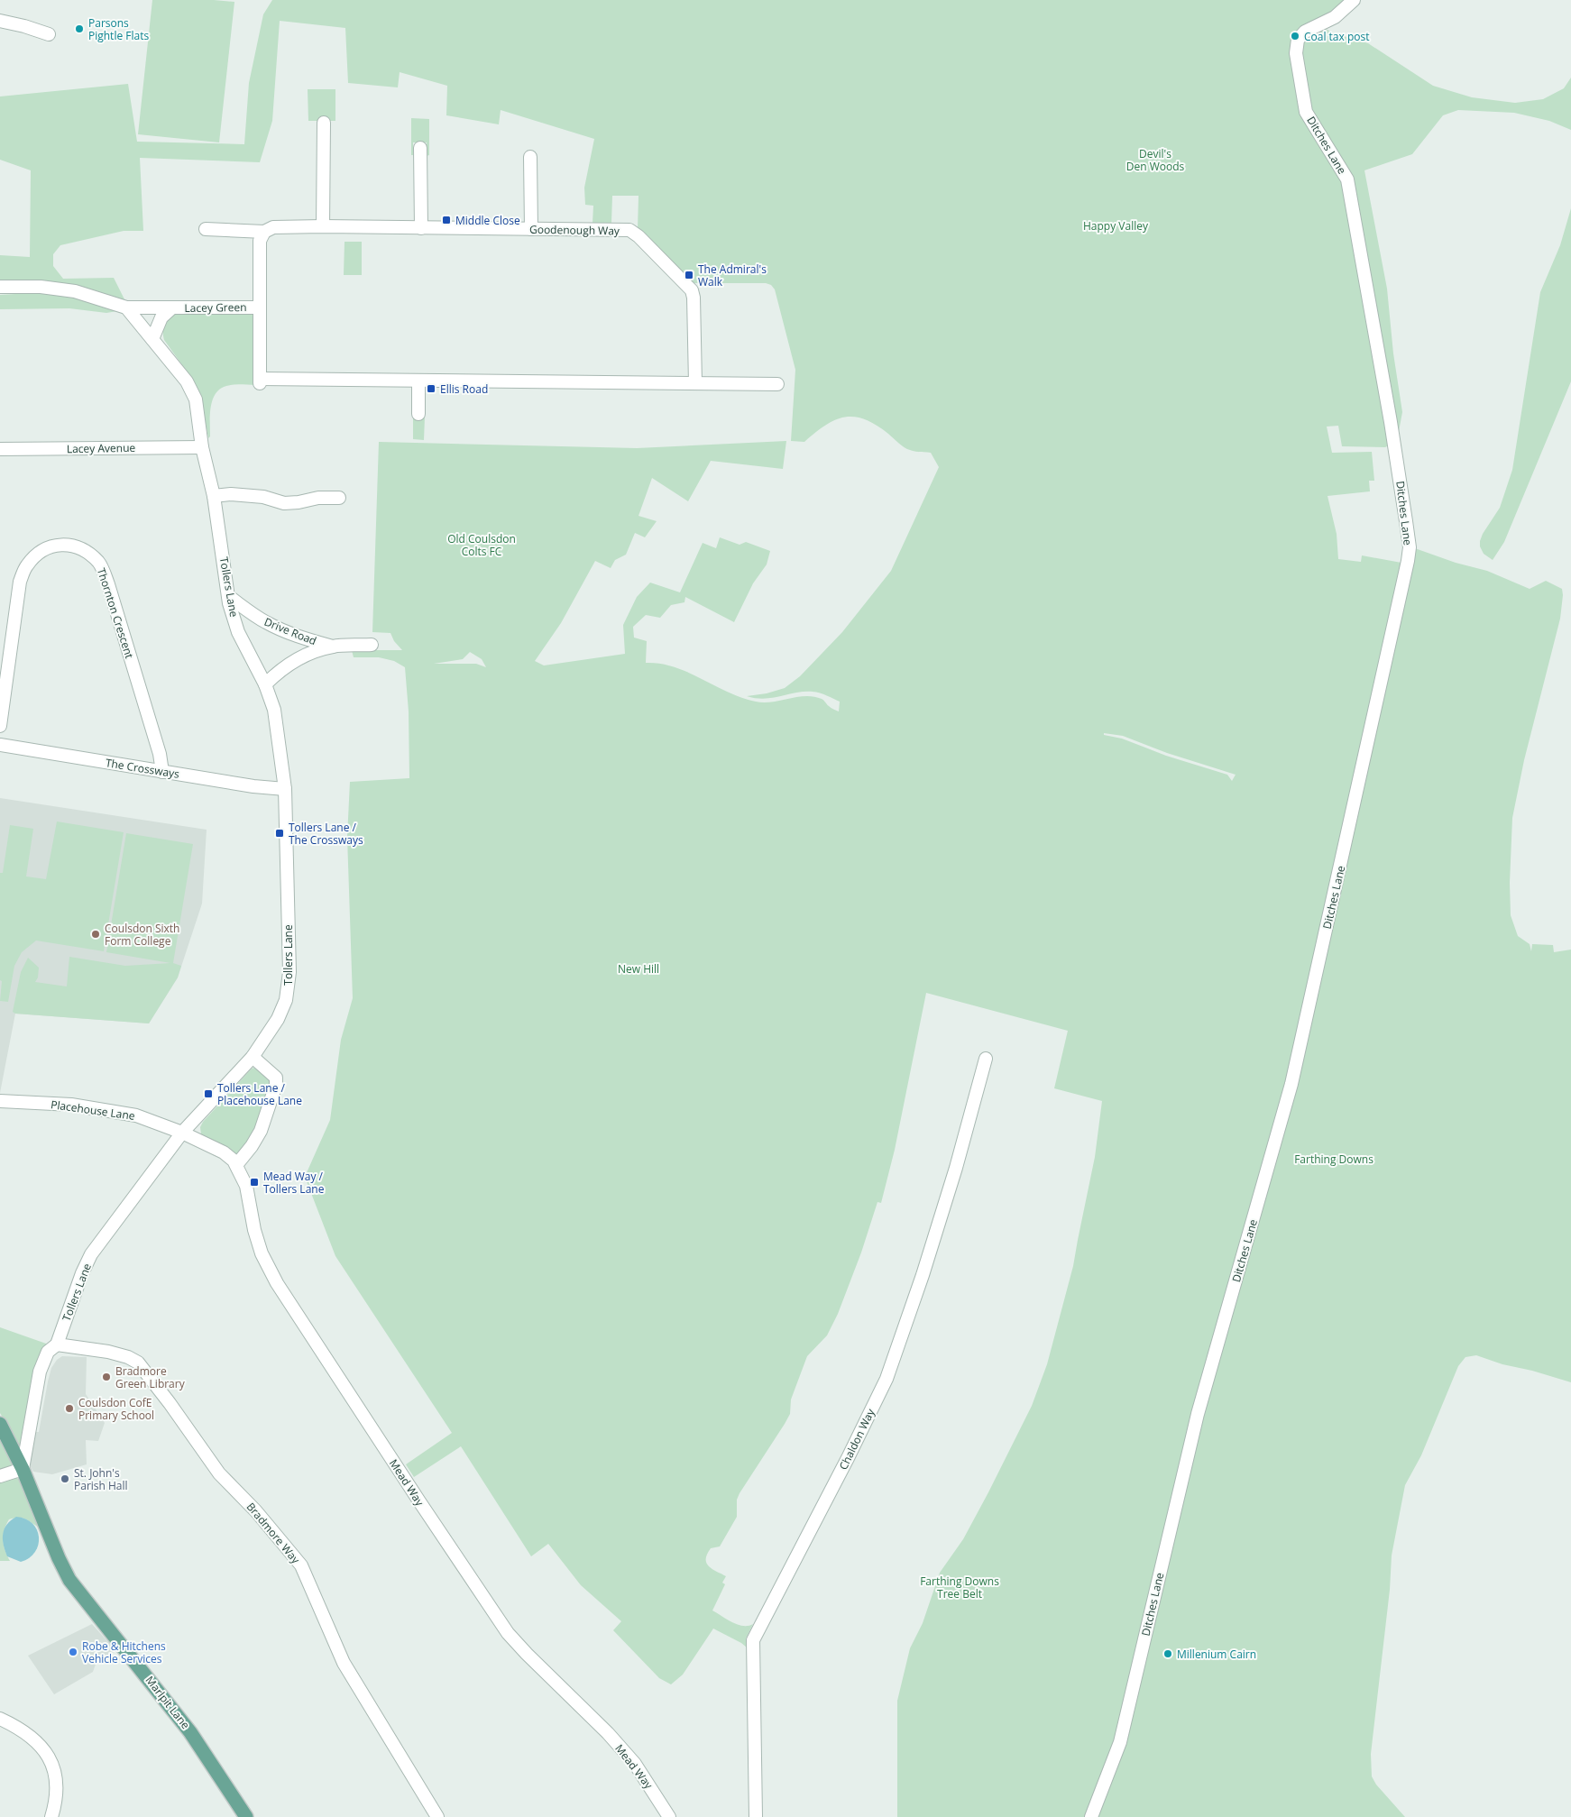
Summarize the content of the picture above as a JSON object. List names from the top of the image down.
{
  "streets": {
    "main road": ["Marlpit Lane"],
    "street": [
      "Ditches Lane",
      "Goodenough Way",
      "Lacey Green",
      "Lacey Avenue",
      "Tollers Lane",
      "Thornton Crescent",
      "Drive Road",
      "The Crossways",
      "Placehouse Lane",
      "Chaldon Way",
      "Mead Way",
      "Bradmore Way"
    ]
  },
  "crossings": [
    ["Goodenough Way", "Lacey Green"],
    ["Lacey Green", "Tollers Lane"],
    ["Lacey Avenue", "Tollers Lane"],
    ["Tollers Lane", "Drive Road"],
    ["Tollers Lane", "The Crossways"],
    ["Tollers Lane", "Placehouse Lane"],
    ["Tollers Lane", "Mead Way"],
    ["Tollers Lane", "Bradmore Way"],
    ["Tollers Lane", "Marlpit Lane"],
    ["Thornton Crescent", "The Crossways"],
    ["Placehouse Lane", "Mead Way"]
  ],
  "parks": [
    "Devil's Den Woods",
    "Happy Valley",
    "Old Coulsdon Colts FC",
    "New Hill",
    "Farthing Downs",
    "Farthing Downs Tree Belt"
  ],
  "places": {
    "other": [
      "Parsons Pightle Flats",
      "Coal tax post",
      "Coulsdon Sixth Form College",
      "Bradmore Green Library",
      "Coulsdon CofE Primary School",
      "St. John's Parish Hall",
      "Robe & Hitchens Vehicle Services",
      "Millenium Cairn"
    ],
    "transit": [
      "Middle Close",
      "The Admiral's Walk",
      "Ellis Road",
      "Tollers Lane / The Crossways",
      "Tollers Lane / Placehouse Lane",
      "Mead Way / Tollers Lane"
    ]
  }
}
